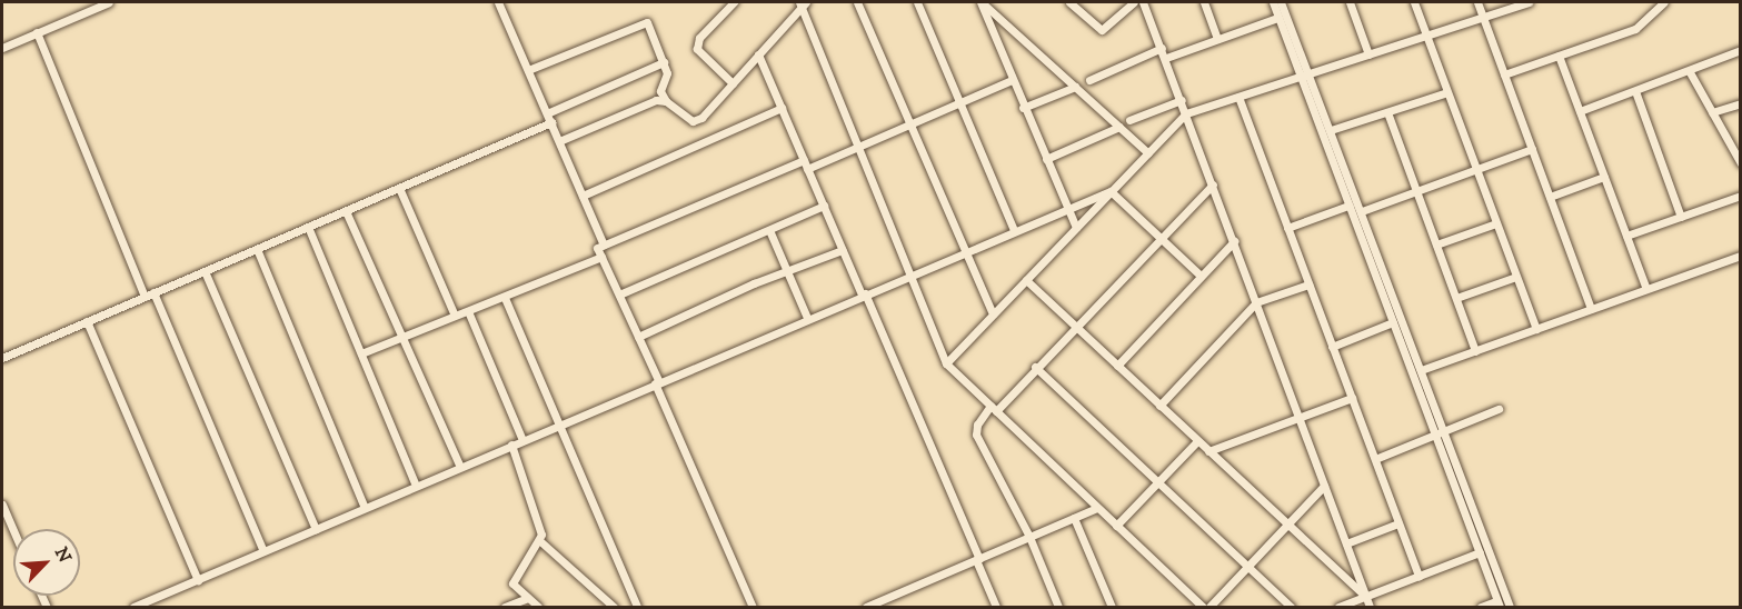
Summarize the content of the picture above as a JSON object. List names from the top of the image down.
{
  "north": "top right"
}
